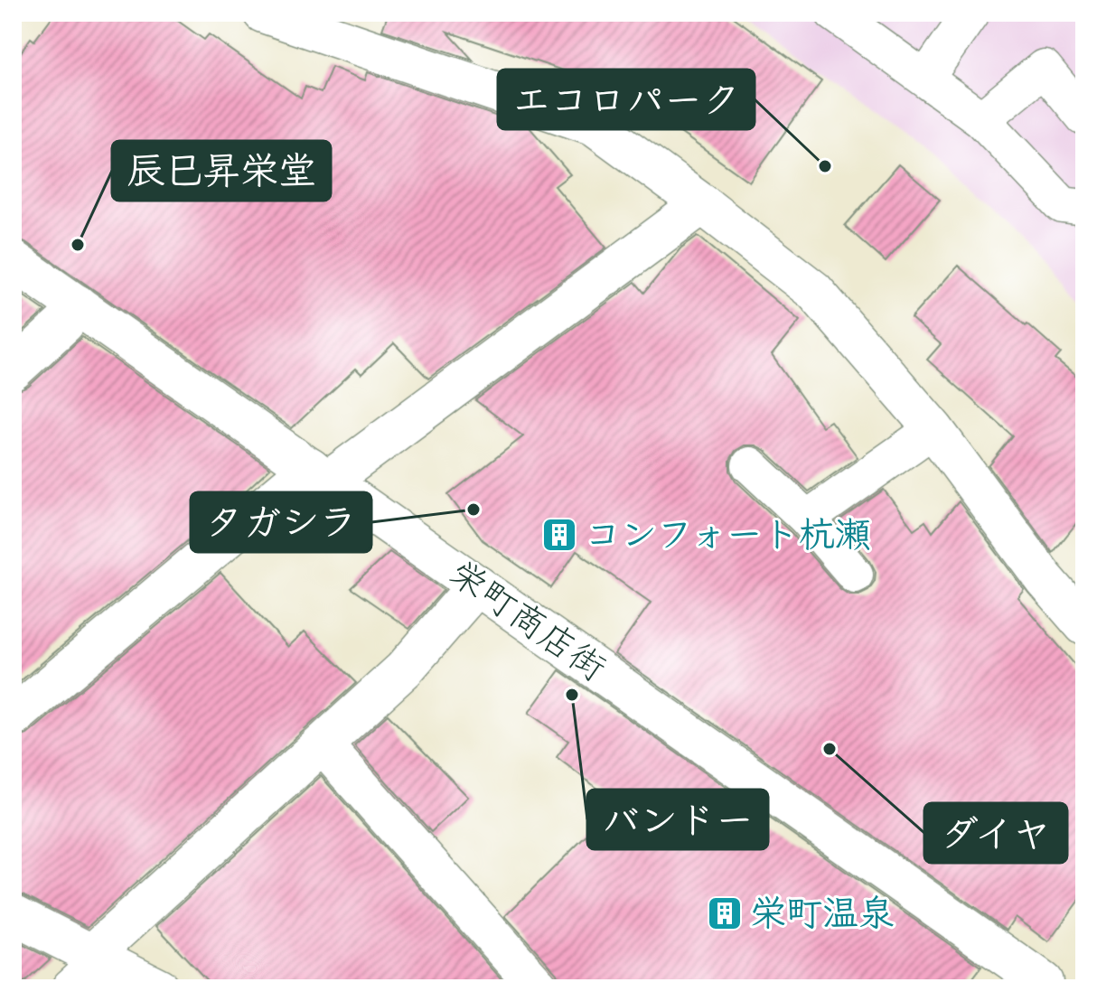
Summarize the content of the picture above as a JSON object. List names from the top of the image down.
{
  "streets": {
    "street": ["栄町商店街"]
  },
  "places": {
    "other": [
      "エコロパーク",
      "辰巳昇栄堂",
      "タガシラ",
      "バンドー",
      "ダイヤ"
    ],
    "building": ["コンフォート杭瀬", "栄町温泉"]
  }
}
